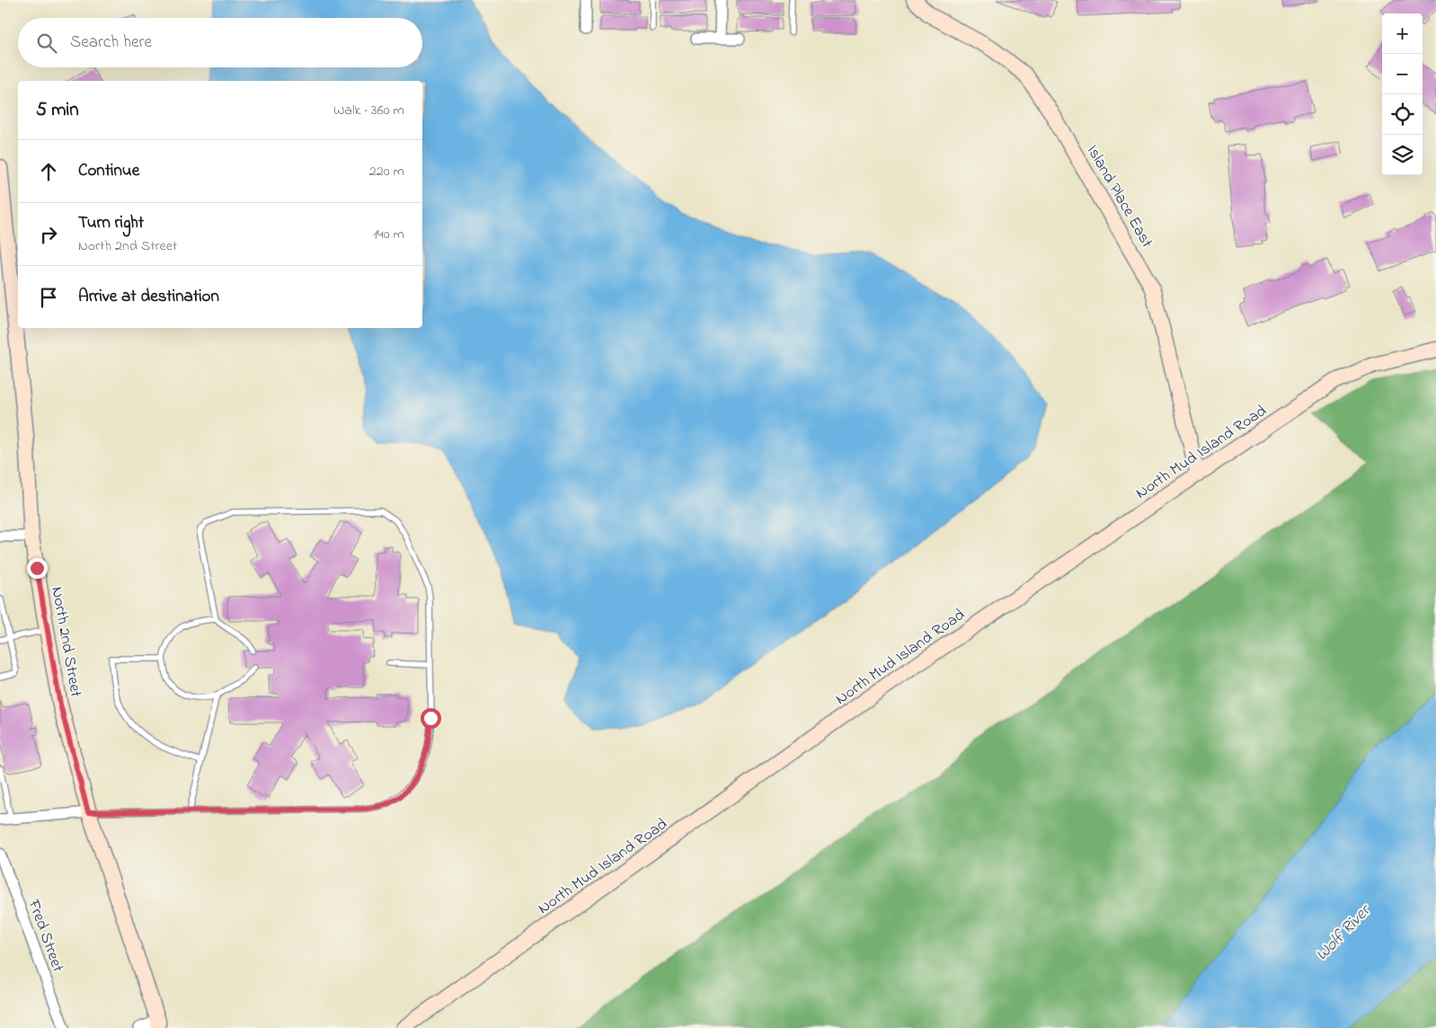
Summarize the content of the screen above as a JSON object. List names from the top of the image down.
{
  "streets": {
    "street": [
      "Island Place East",
      "North Mud Island Road",
      "North 2nd Street",
      "Fred Street"
    ]
  },
  "crossings": [
    ["Island Place East", "North Mud Island Road"]
  ],
  "water": ["Wolf River"],
  "page": {
    "map_buttons": ["+", "−"],
    "search": "Search here",
    "heading": ["5 min", "Walk · 360 m"],
    "list": [
      ["Continue", "220 m"],
      ["Turn right", "North 2nd Street", "140 m"],
      "Arrive at destination"
    ]
  }
}
